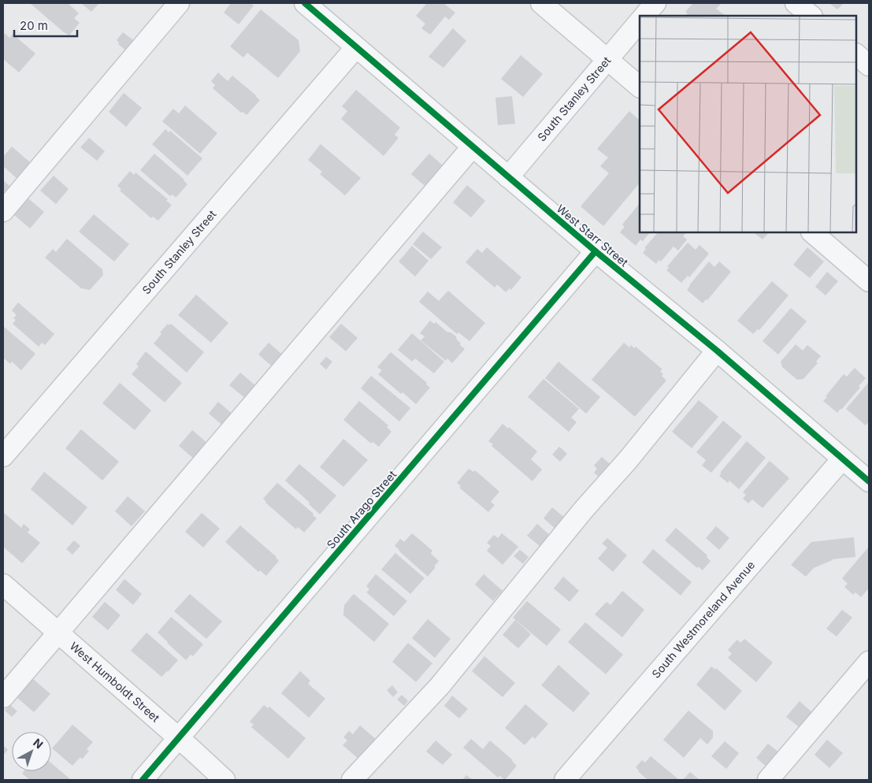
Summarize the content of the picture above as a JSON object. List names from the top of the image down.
{
  "streets": {
    "street": [
      "South Stanley Street",
      "West Starr Street",
      "South Arago Street",
      "South Westmoreland Avenue",
      "West Humboldt Street"
    ]
  },
  "crossings": [
    ["South Stanley Street", "West Starr Street"],
    ["West Starr Street", "South Arago Street"],
    ["West Starr Street", "South Westmoreland Avenue"],
    ["South Arago Street", "West Humboldt Street"]
  ],
  "scale_bar": "20 m",
  "north": "top right"
}
